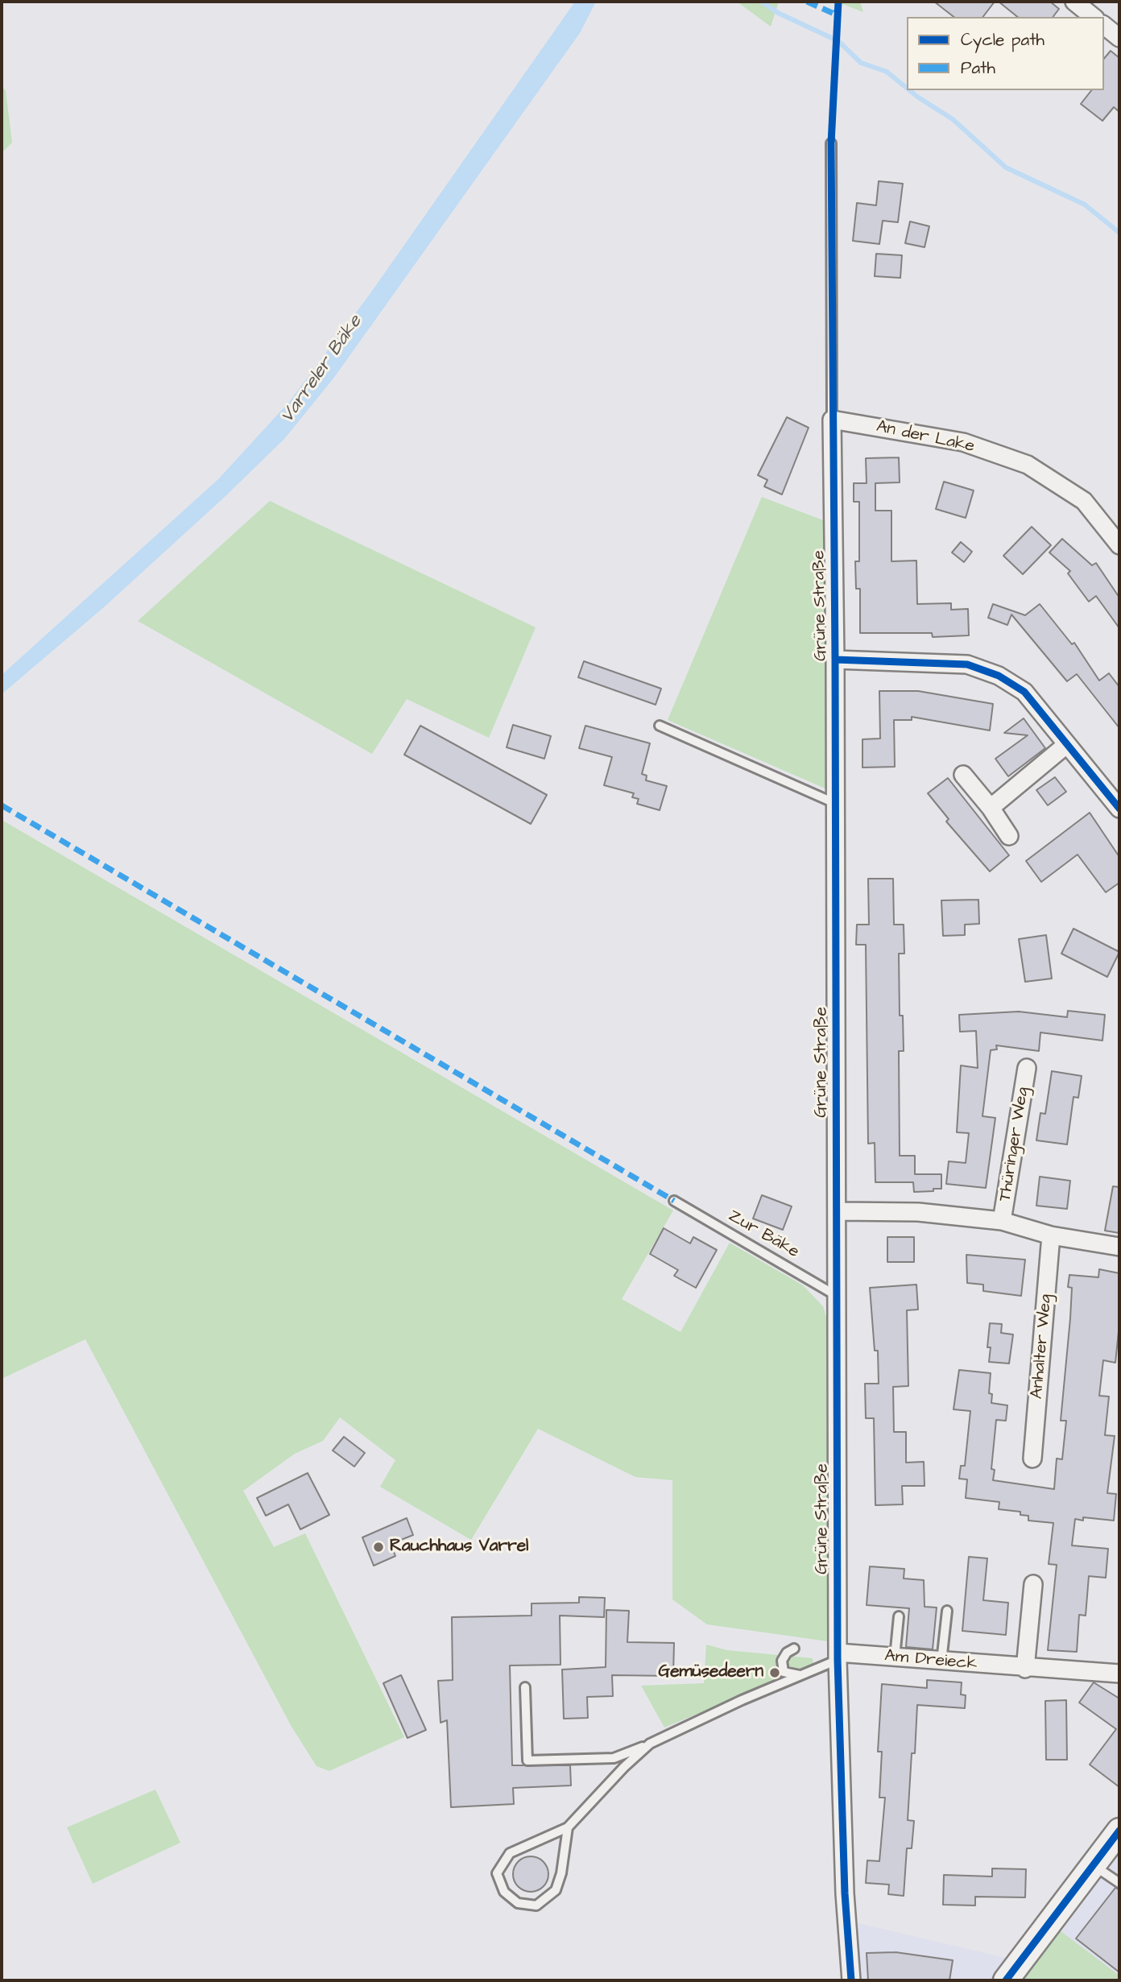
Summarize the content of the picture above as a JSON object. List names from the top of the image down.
{
  "streets": {
    "street": [
      "An der Lake",
      "Grüne Straße",
      "Thüringer Weg",
      "Anhalter Weg",
      "Am Dreieck"
    ],
    "lane": ["Zur Bäke"]
  },
  "crossings": [
    ["An der Lake", "Grüne Straße"],
    ["Grüne Straße", "Zur Bäke"],
    ["Grüne Straße", "Am Dreieck"]
  ],
  "water": ["Varreler Bäke"],
  "places": ["Rauchhaus Varrel", "Gemüsedeern"],
  "legend": ["Cycle path", "Path"]
}
